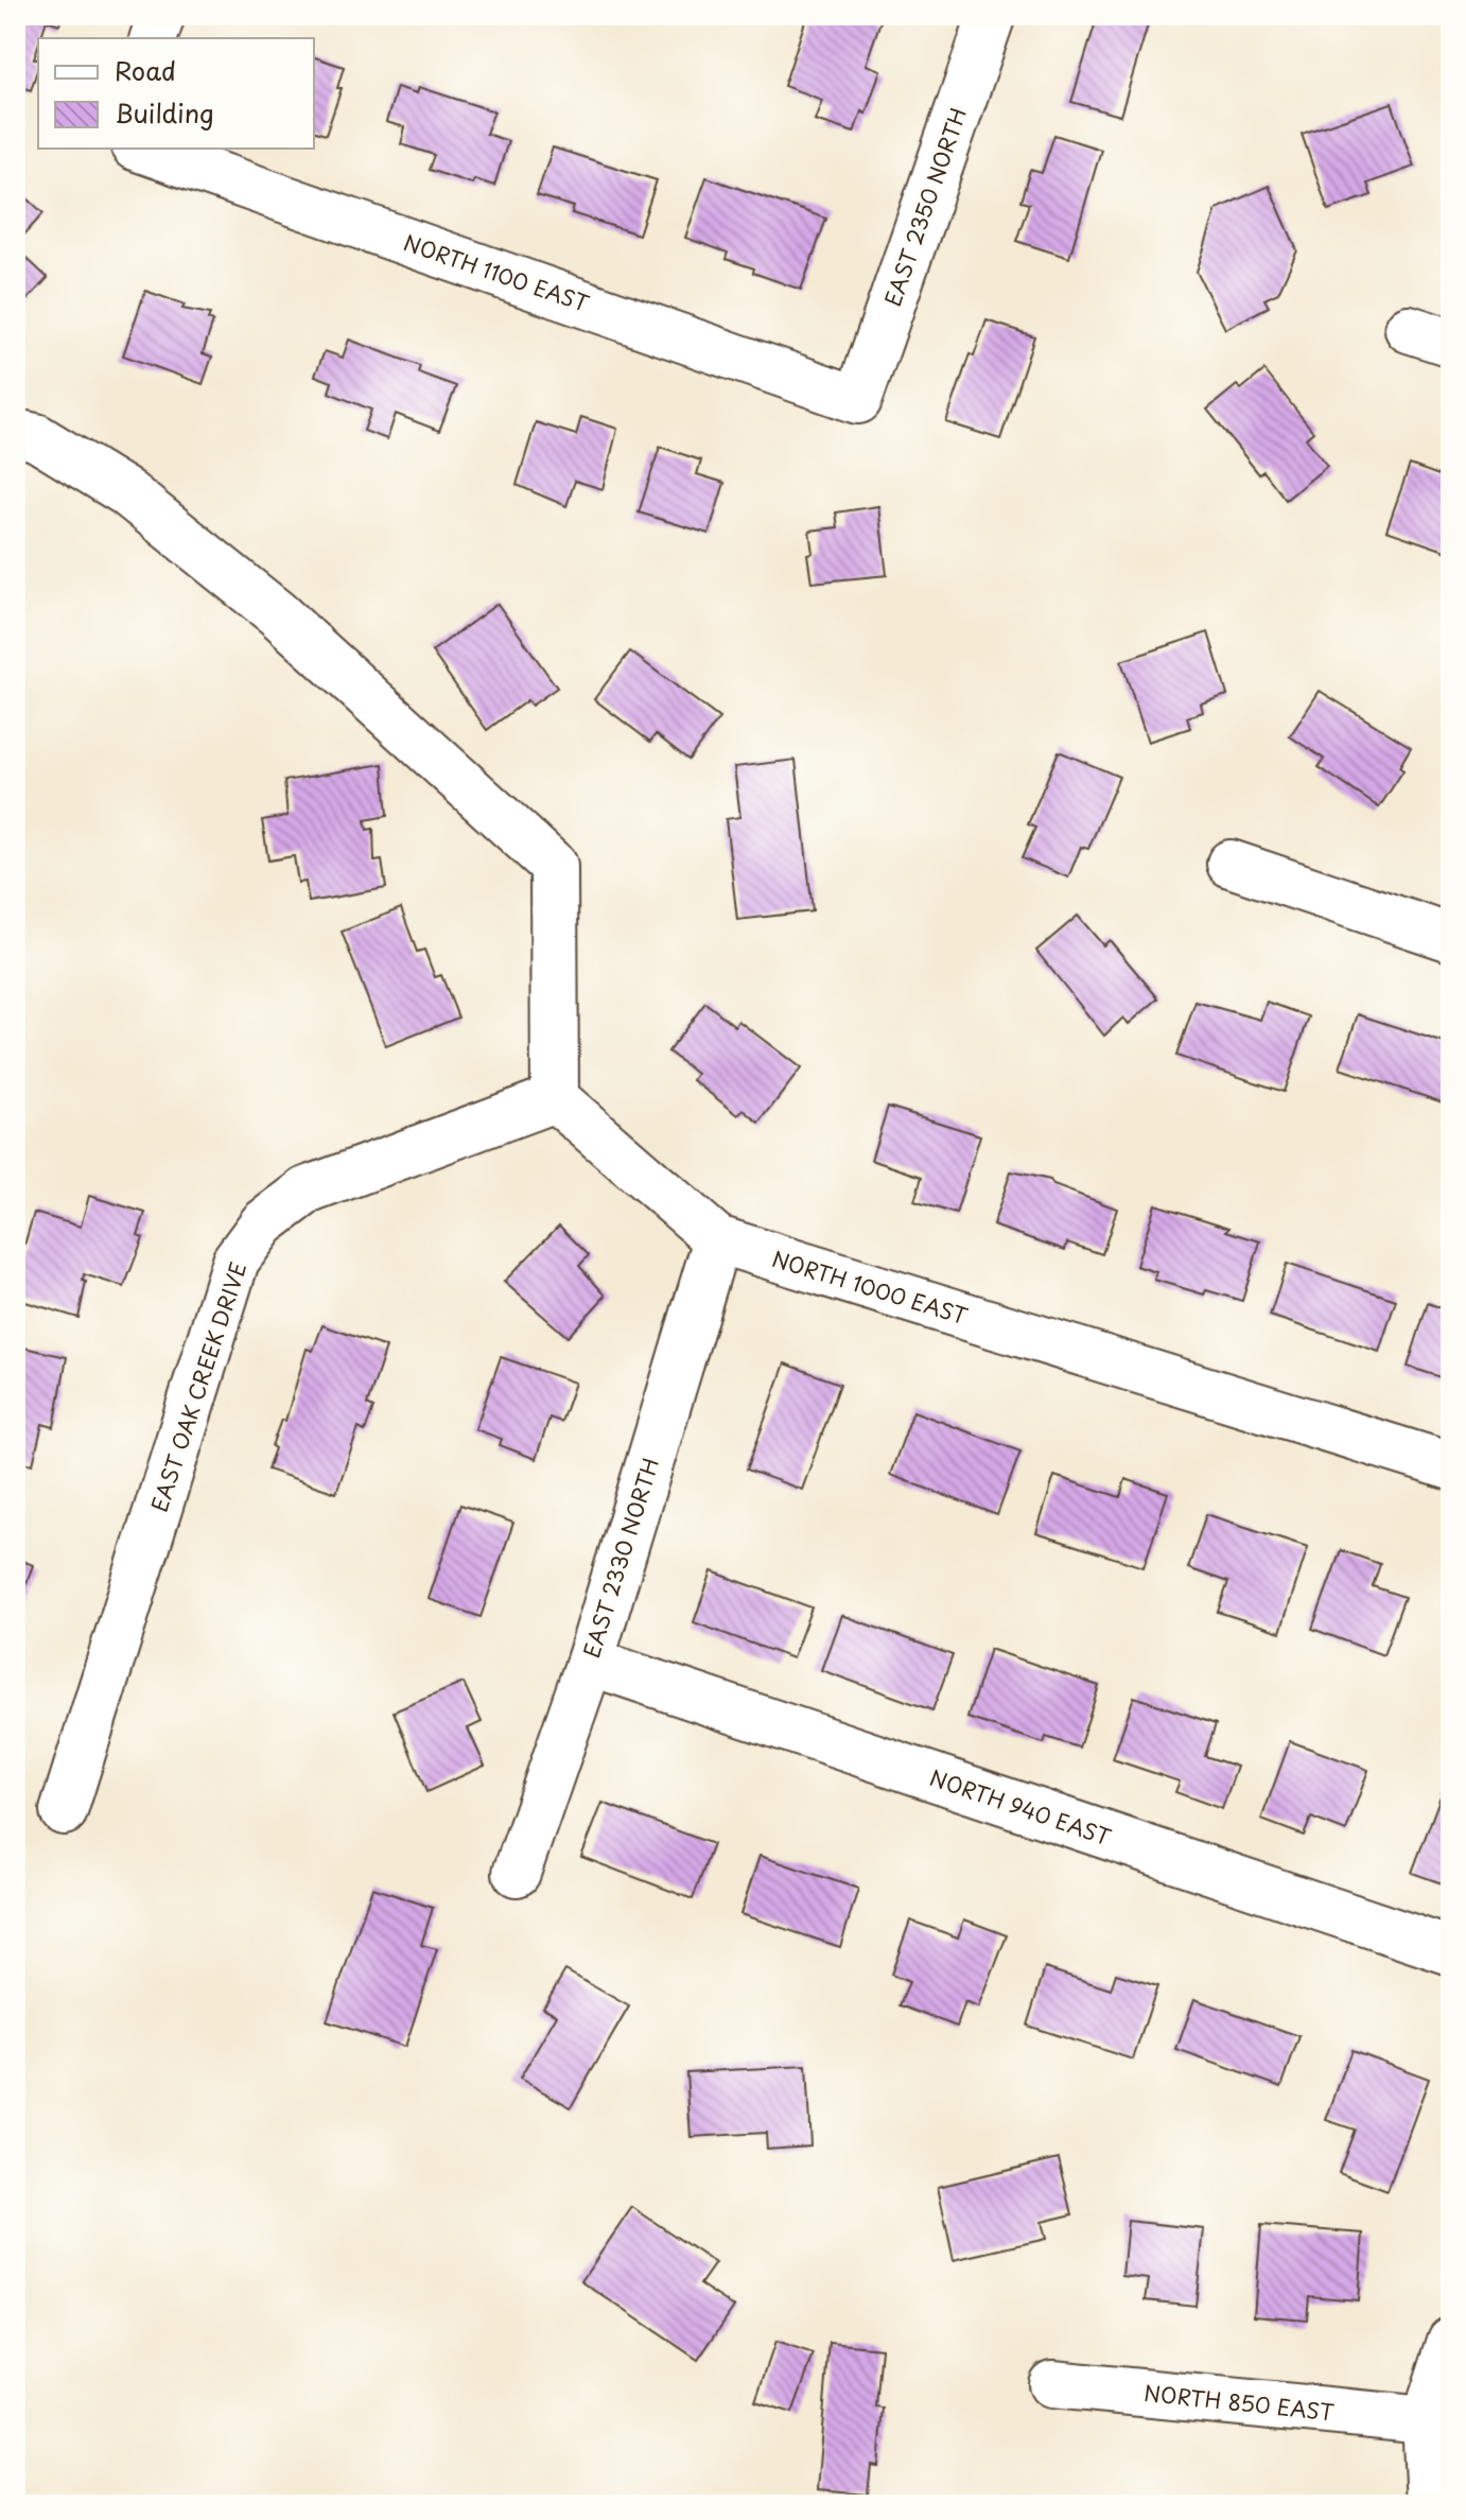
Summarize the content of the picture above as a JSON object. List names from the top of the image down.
{
  "streets": {
    "street": [
      "EAST 2350 NORTH",
      "NORTH 1100 EAST",
      "NORTH 1000 EAST",
      "EAST OAK CREEK DRIVE",
      "EAST 2330 NORTH",
      "NORTH 940 EAST",
      "NORTH 850 EAST"
    ]
  },
  "crossings": [
    ["EAST 2350 NORTH", "NORTH 1100 EAST"],
    ["NORTH 1000 EAST", "EAST OAK CREEK DRIVE"],
    ["NORTH 1000 EAST", "EAST 2330 NORTH"],
    ["EAST 2330 NORTH", "NORTH 940 EAST"]
  ],
  "legend": ["Road", "Building"]
}
